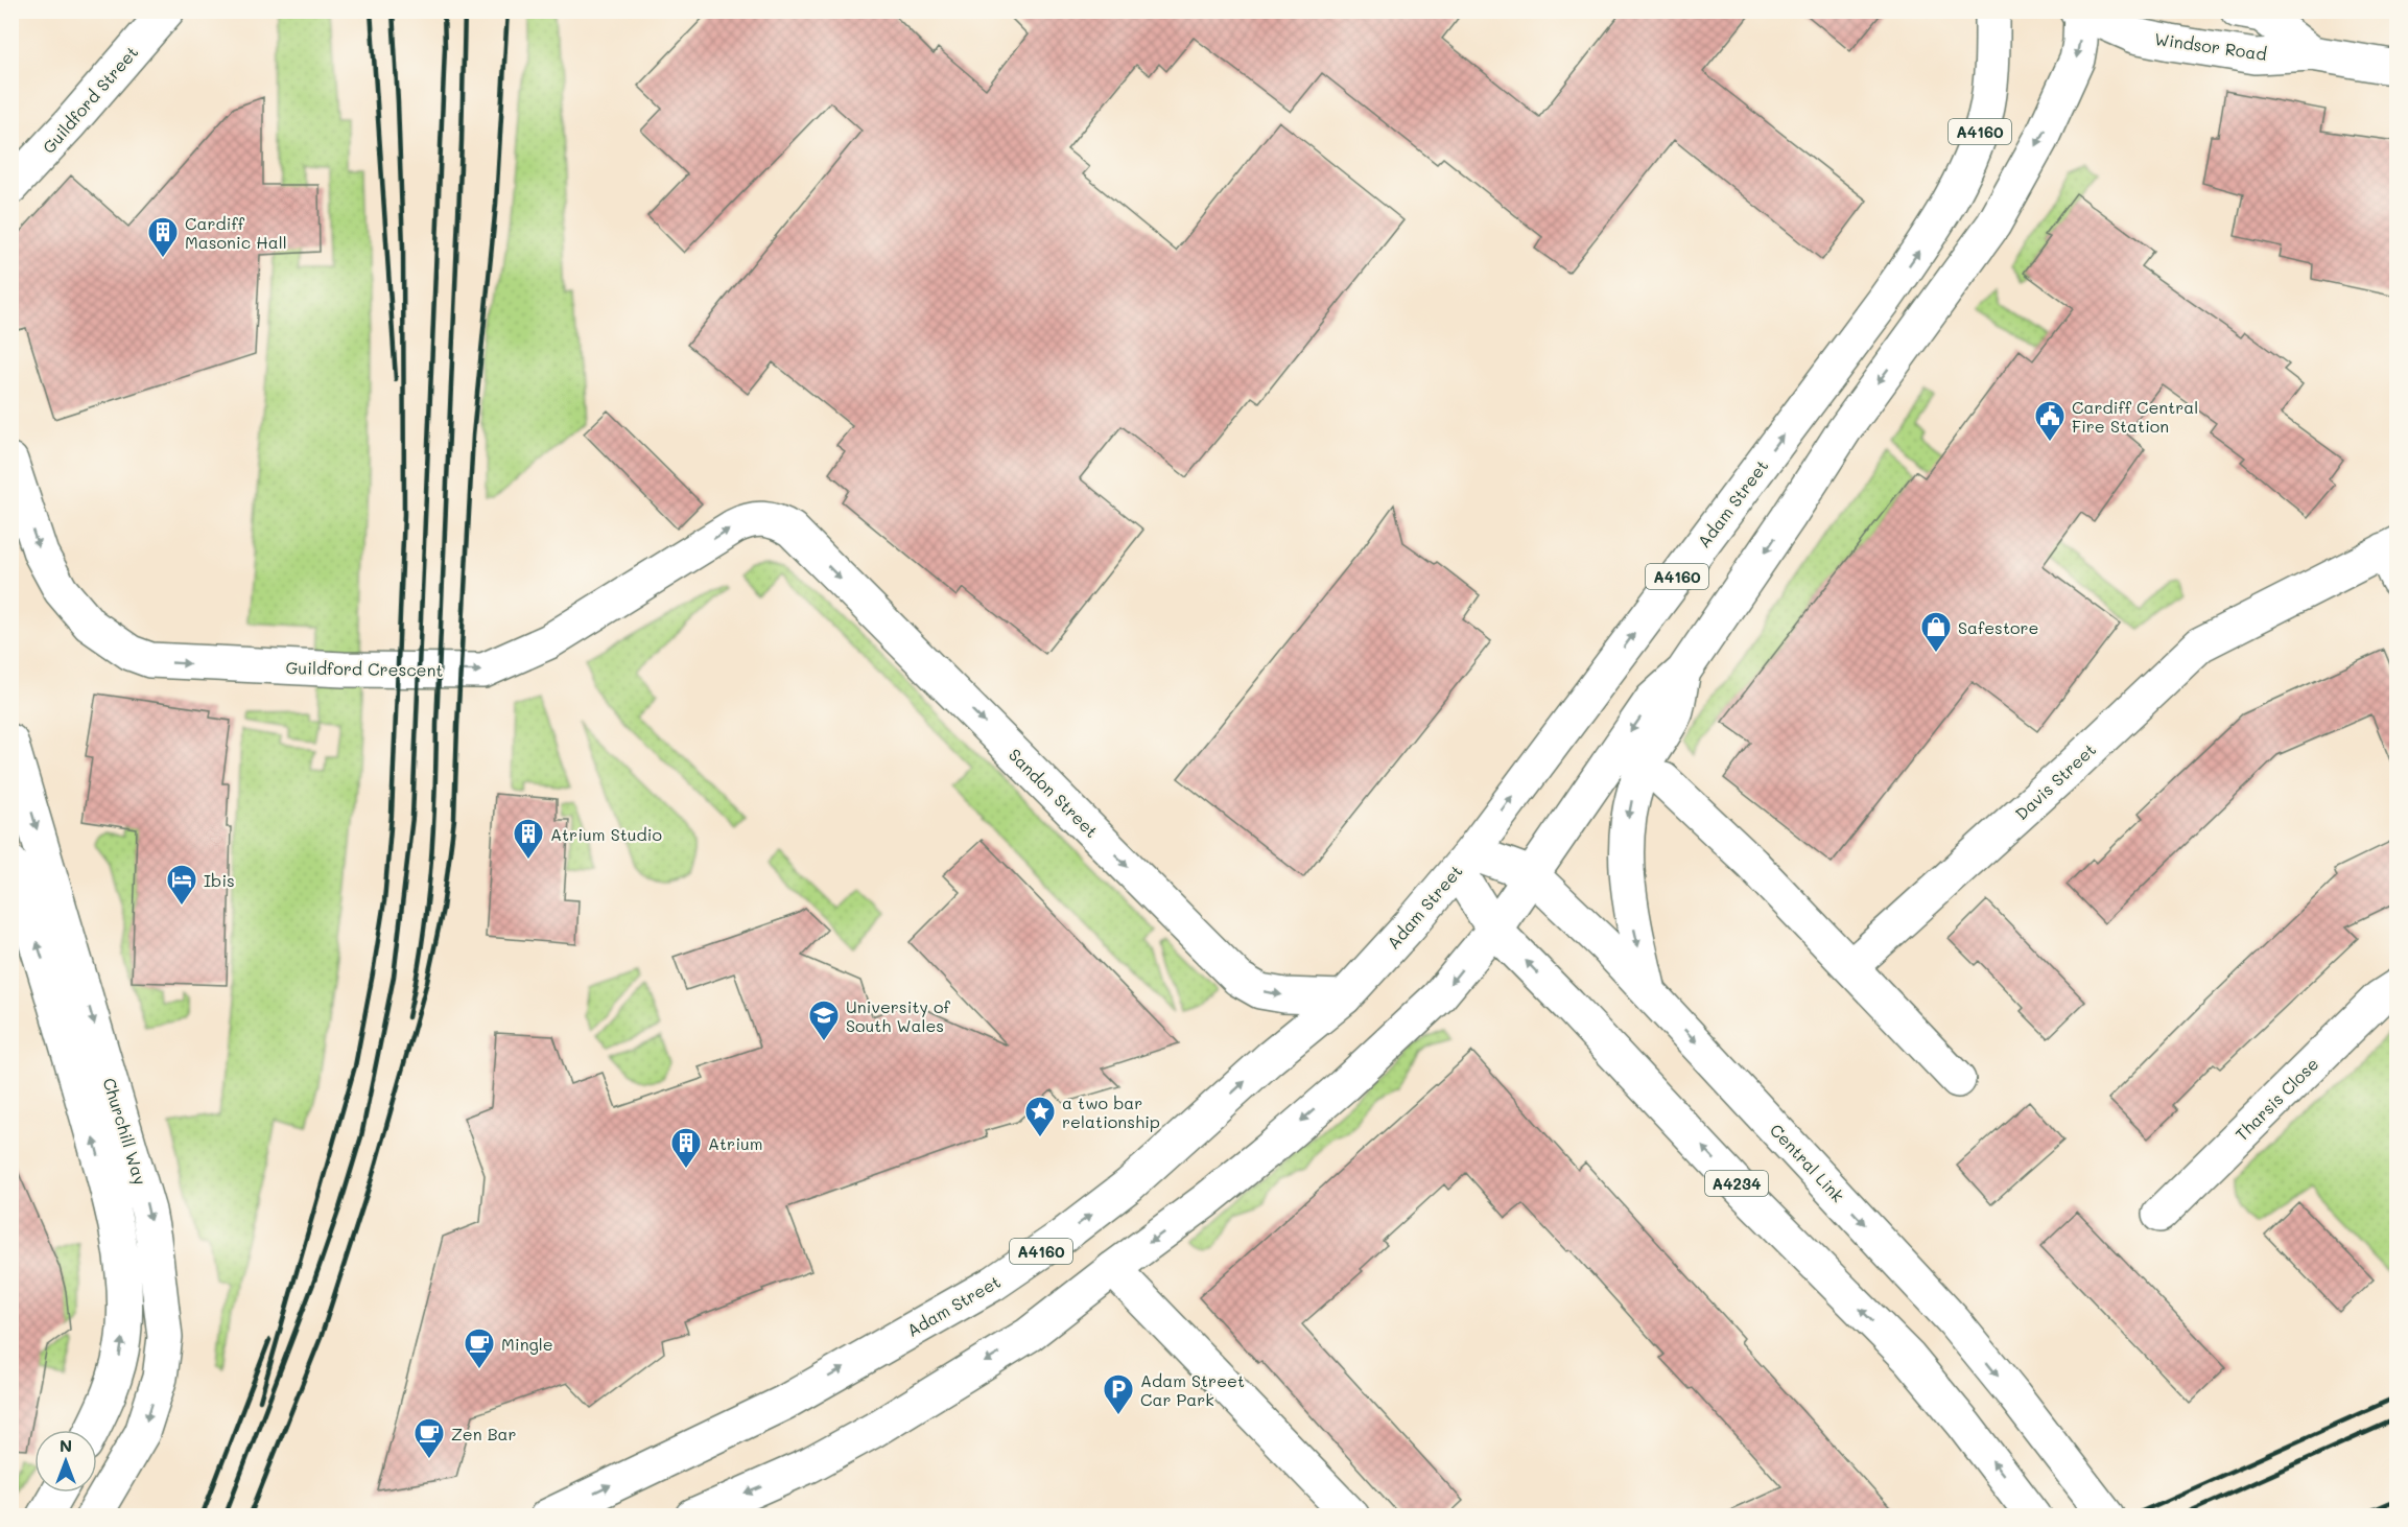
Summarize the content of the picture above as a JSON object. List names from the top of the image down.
{
  "streets": {
    "main road": [
      "Windsor Road",
      "Guildford Street",
      "A4160",
      "Adam Street",
      "Guildford Crescent",
      "Davis Street",
      "Sandon Street",
      "Tharsis Close",
      "Churchill Way",
      "Central Link",
      "A4234"
    ]
  },
  "crossings": [
    ["Windsor Road", "A4160"],
    ["A4160", "Central Link"],
    ["A4160", "A4234"],
    ["Adam Street", "Sandon Street"],
    ["Adam Street", "Central Link"],
    ["Adam Street", "A4234"],
    ["Guildford Crescent", "Sandon Street"],
    ["Central Link", "A4234"]
  ],
  "one_way": ["Guildford Crescent", "Sandon Street"],
  "places": {
    "building": ["Cardiff Masonic Hall", "Atrium Studio", "Atrium"],
    "public building": ["Cardiff Central Fire Station"],
    "shop": ["Safestore"],
    "hotel": ["Ibis"],
    "school or university": ["University of South Wales"],
    "place": ["a two bar relationship"],
    "cafe": ["Mingle", "Zen Bar"],
    "parking": ["Adam Street Car Park"]
  },
  "north": "top"
}
